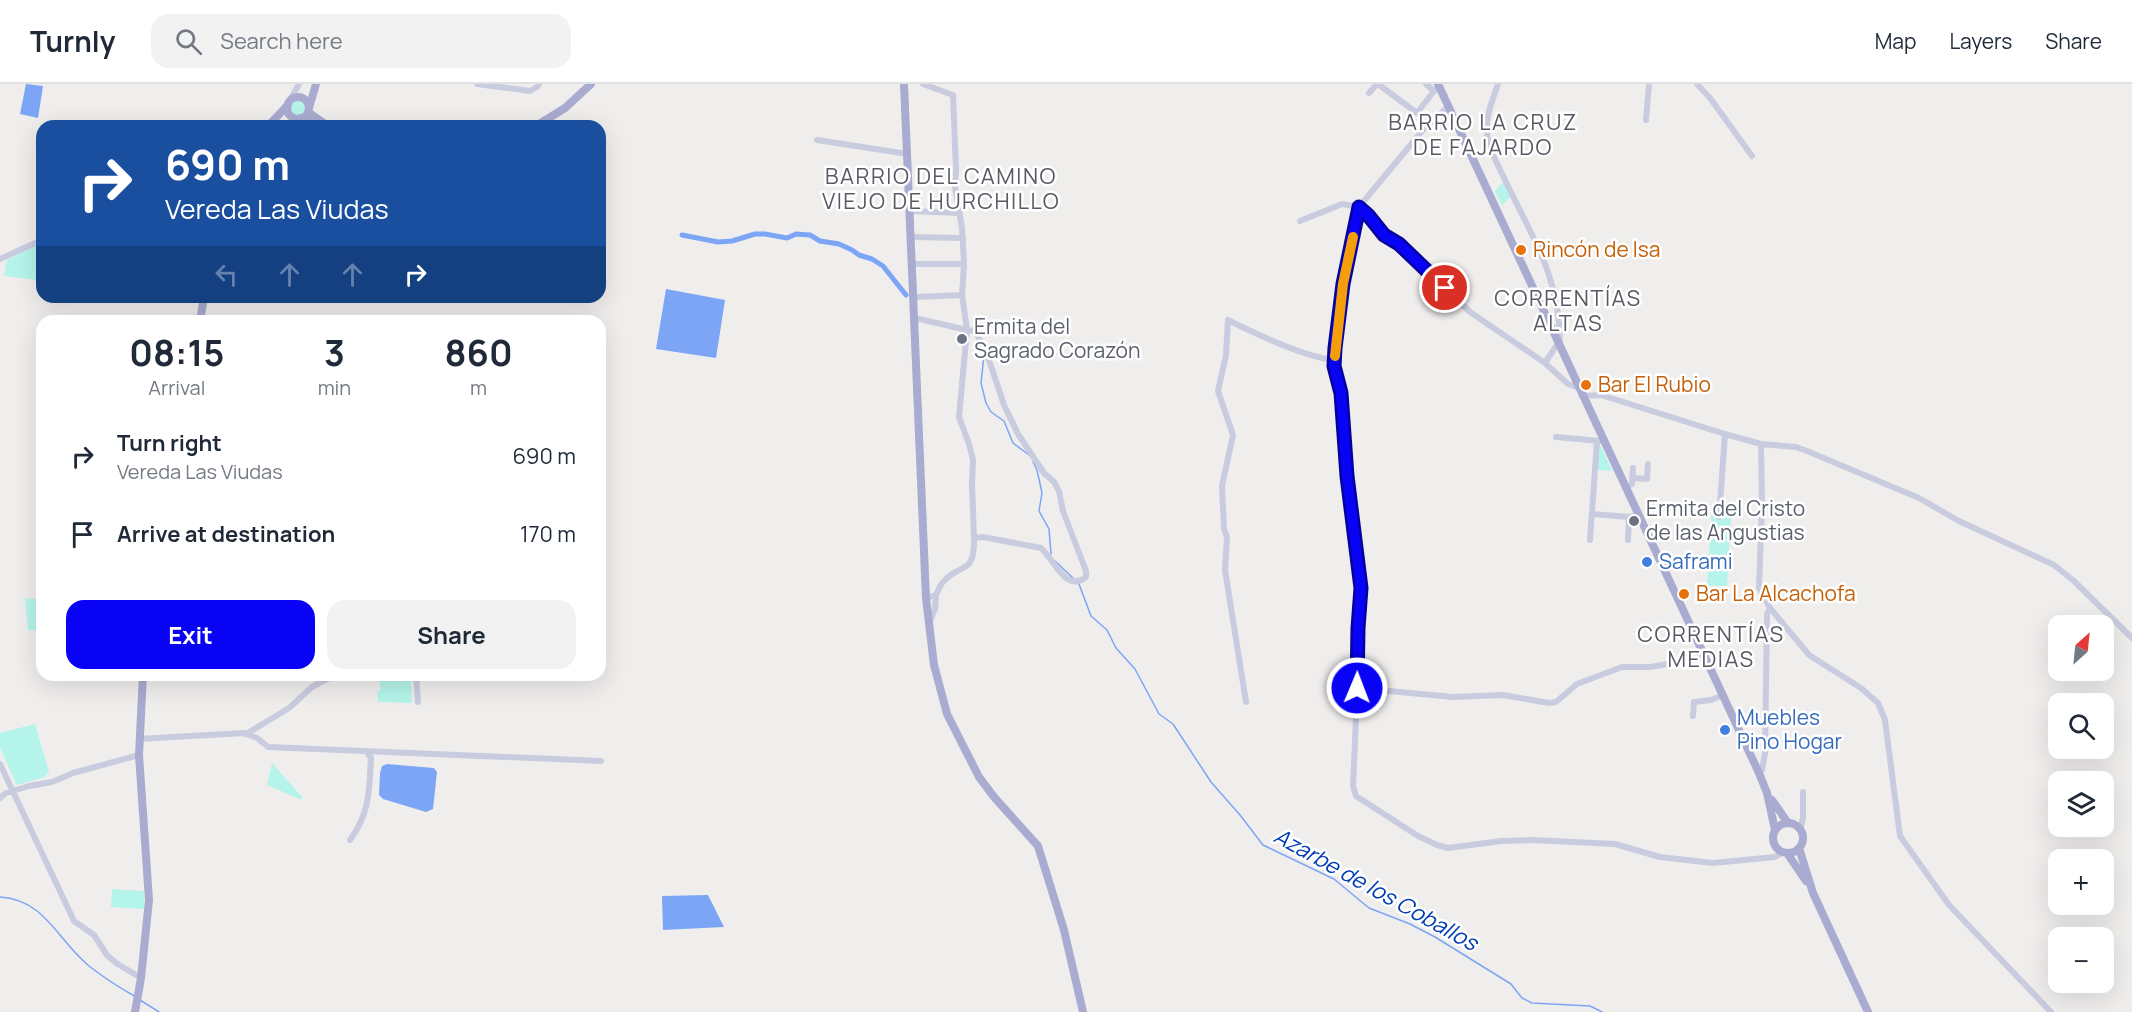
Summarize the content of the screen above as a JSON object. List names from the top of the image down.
{
  "districts": [
    "BARRIO LA CRUZ DE FAJARDO",
    "BARRIO DEL CAMINO VIEJO DE HURCHILLO",
    "CORRENTÍAS ALTAS",
    "CORRENTÍAS MEDIAS"
  ],
  "water": ["Azarbe de los Coballos"],
  "places": [
    "Rincón de Isa",
    "Ermita del Sagrado Corazón",
    "Bar El Rubio",
    "Ermita del Cristo de las Angustias",
    "Saframi",
    "Bar La Alcachofa",
    "Muebles Pino Hogar"
  ],
  "north": "top right",
  "page": {
    "header": "Turnly",
    "search": "Search here",
    "nav": ["Map", "Layers", "Share"],
    "turn": ["690 m", "Vereda Las Viudas"],
    "eta": [
      "08:15",
      "Arrival",
      "3",
      "min",
      "860",
      "m"
    ],
    "list": [
      {
        "name": "Turn right",
        "note": "Vereda Las Viudas",
        "value": "690 m"
      },
      {
        "name": "Arrive at destination",
        "value": "170 m"
      }
    ],
    "buttons": ["Exit", "Share"],
    "map_buttons": ["+", "−"]
  }
}
